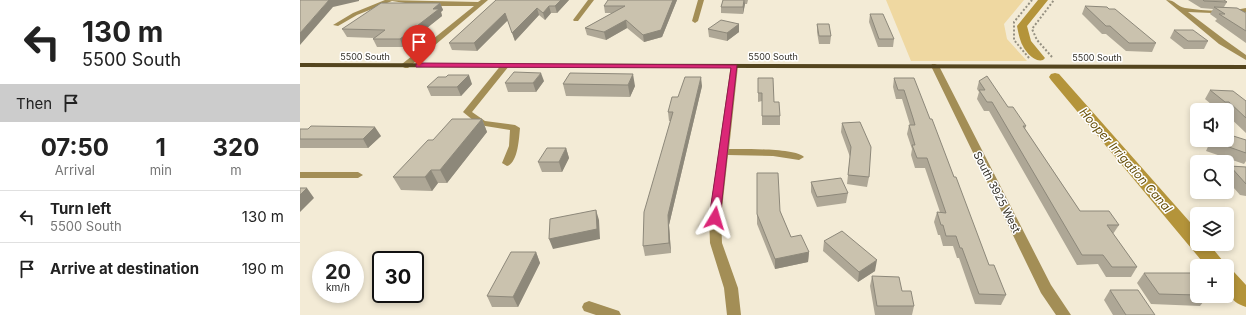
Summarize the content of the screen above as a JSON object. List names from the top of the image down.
{
  "streets": {
    "main road": ["5500 South"],
    "street": ["South 3925 West"]
  },
  "crossings": [
    ["5500 South", "South 3925 West"]
  ],
  "water": ["Hooper Irrigation Canal"],
  "page": {
    "turn": ["130 m", "5500 South"],
    "then": "Then",
    "map_buttons": "+",
    "eta": [
      "07:50",
      "Arrival",
      "1",
      "min",
      "320",
      "m"
    ],
    "list": [
      {
        "name": "Turn left",
        "note": "5500 South",
        "value": "130 m"
      },
      {
        "name": "Arrive at destination",
        "value": "190 m"
      }
    ],
    "speed": "20 km/h",
    "limit": "30"
  }
}
